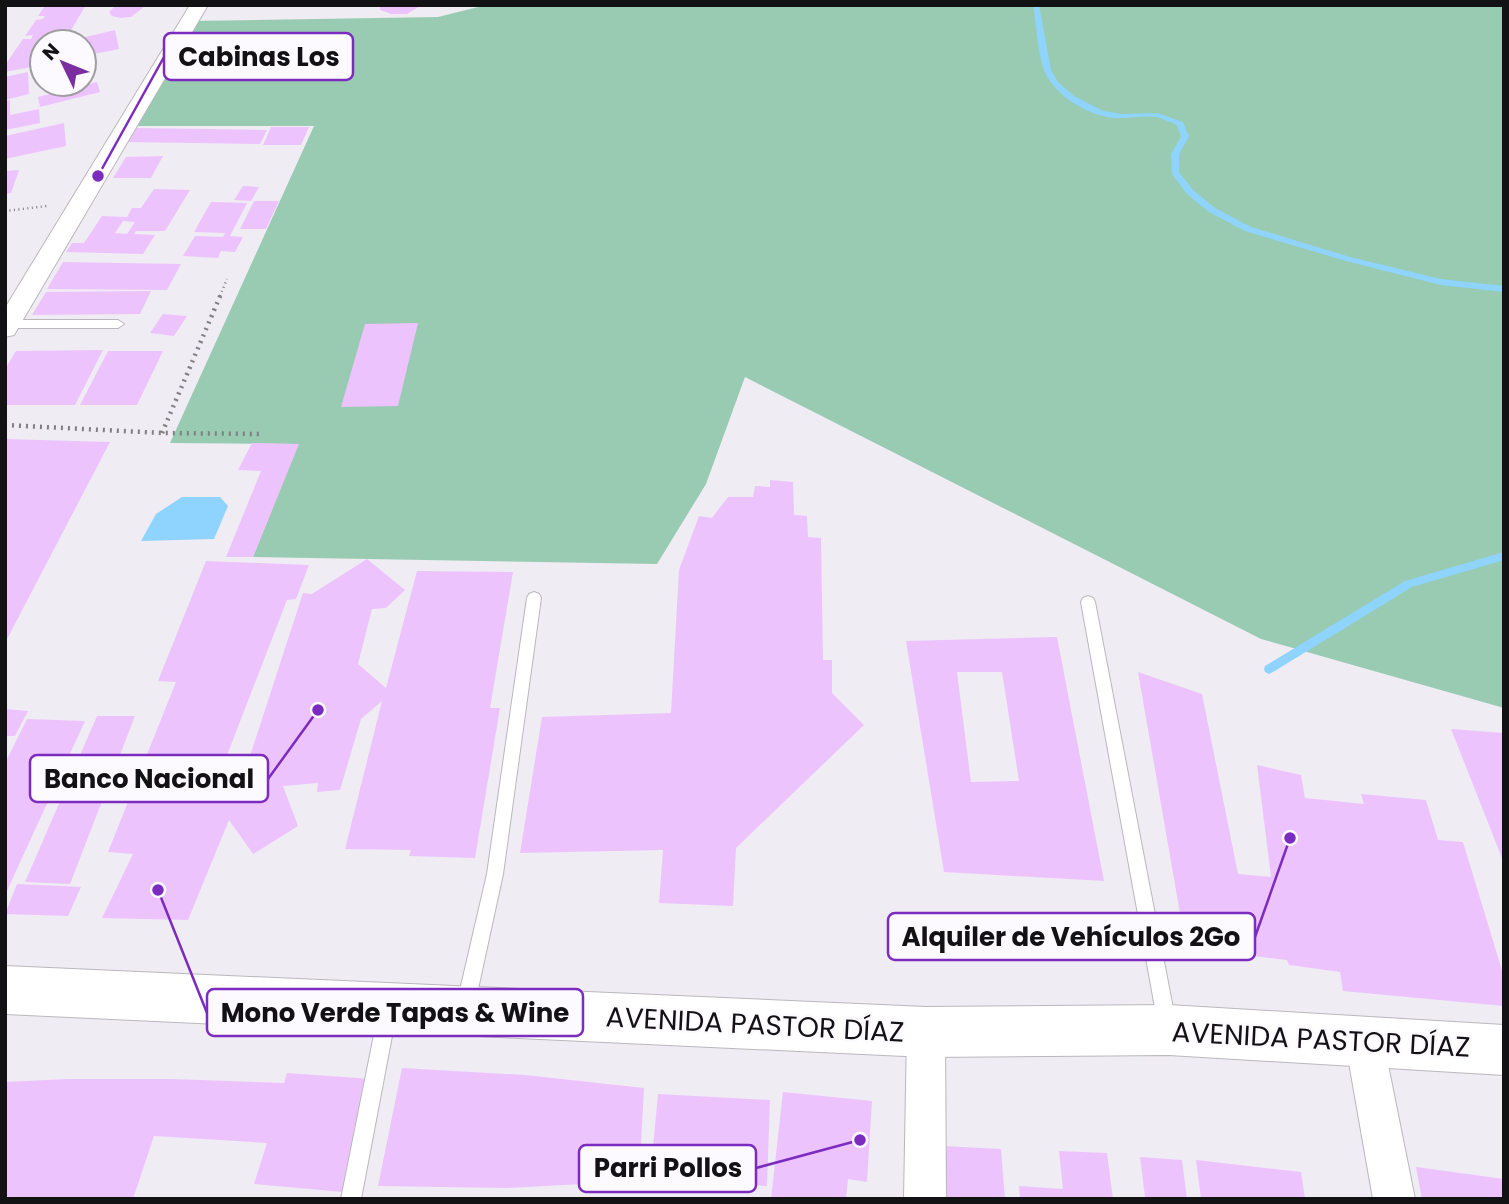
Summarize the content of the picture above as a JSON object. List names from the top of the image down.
{
  "streets": {
    "street": ["AVENIDA PASTOR DÍAZ"]
  },
  "places": [
    "Cabinas Los",
    "Banco Nacional",
    "Alquiler de Vehículos 2Go",
    "Mono Verde Tapas & Wine",
    "Parri Pollos"
  ],
  "north": "top left"
}
